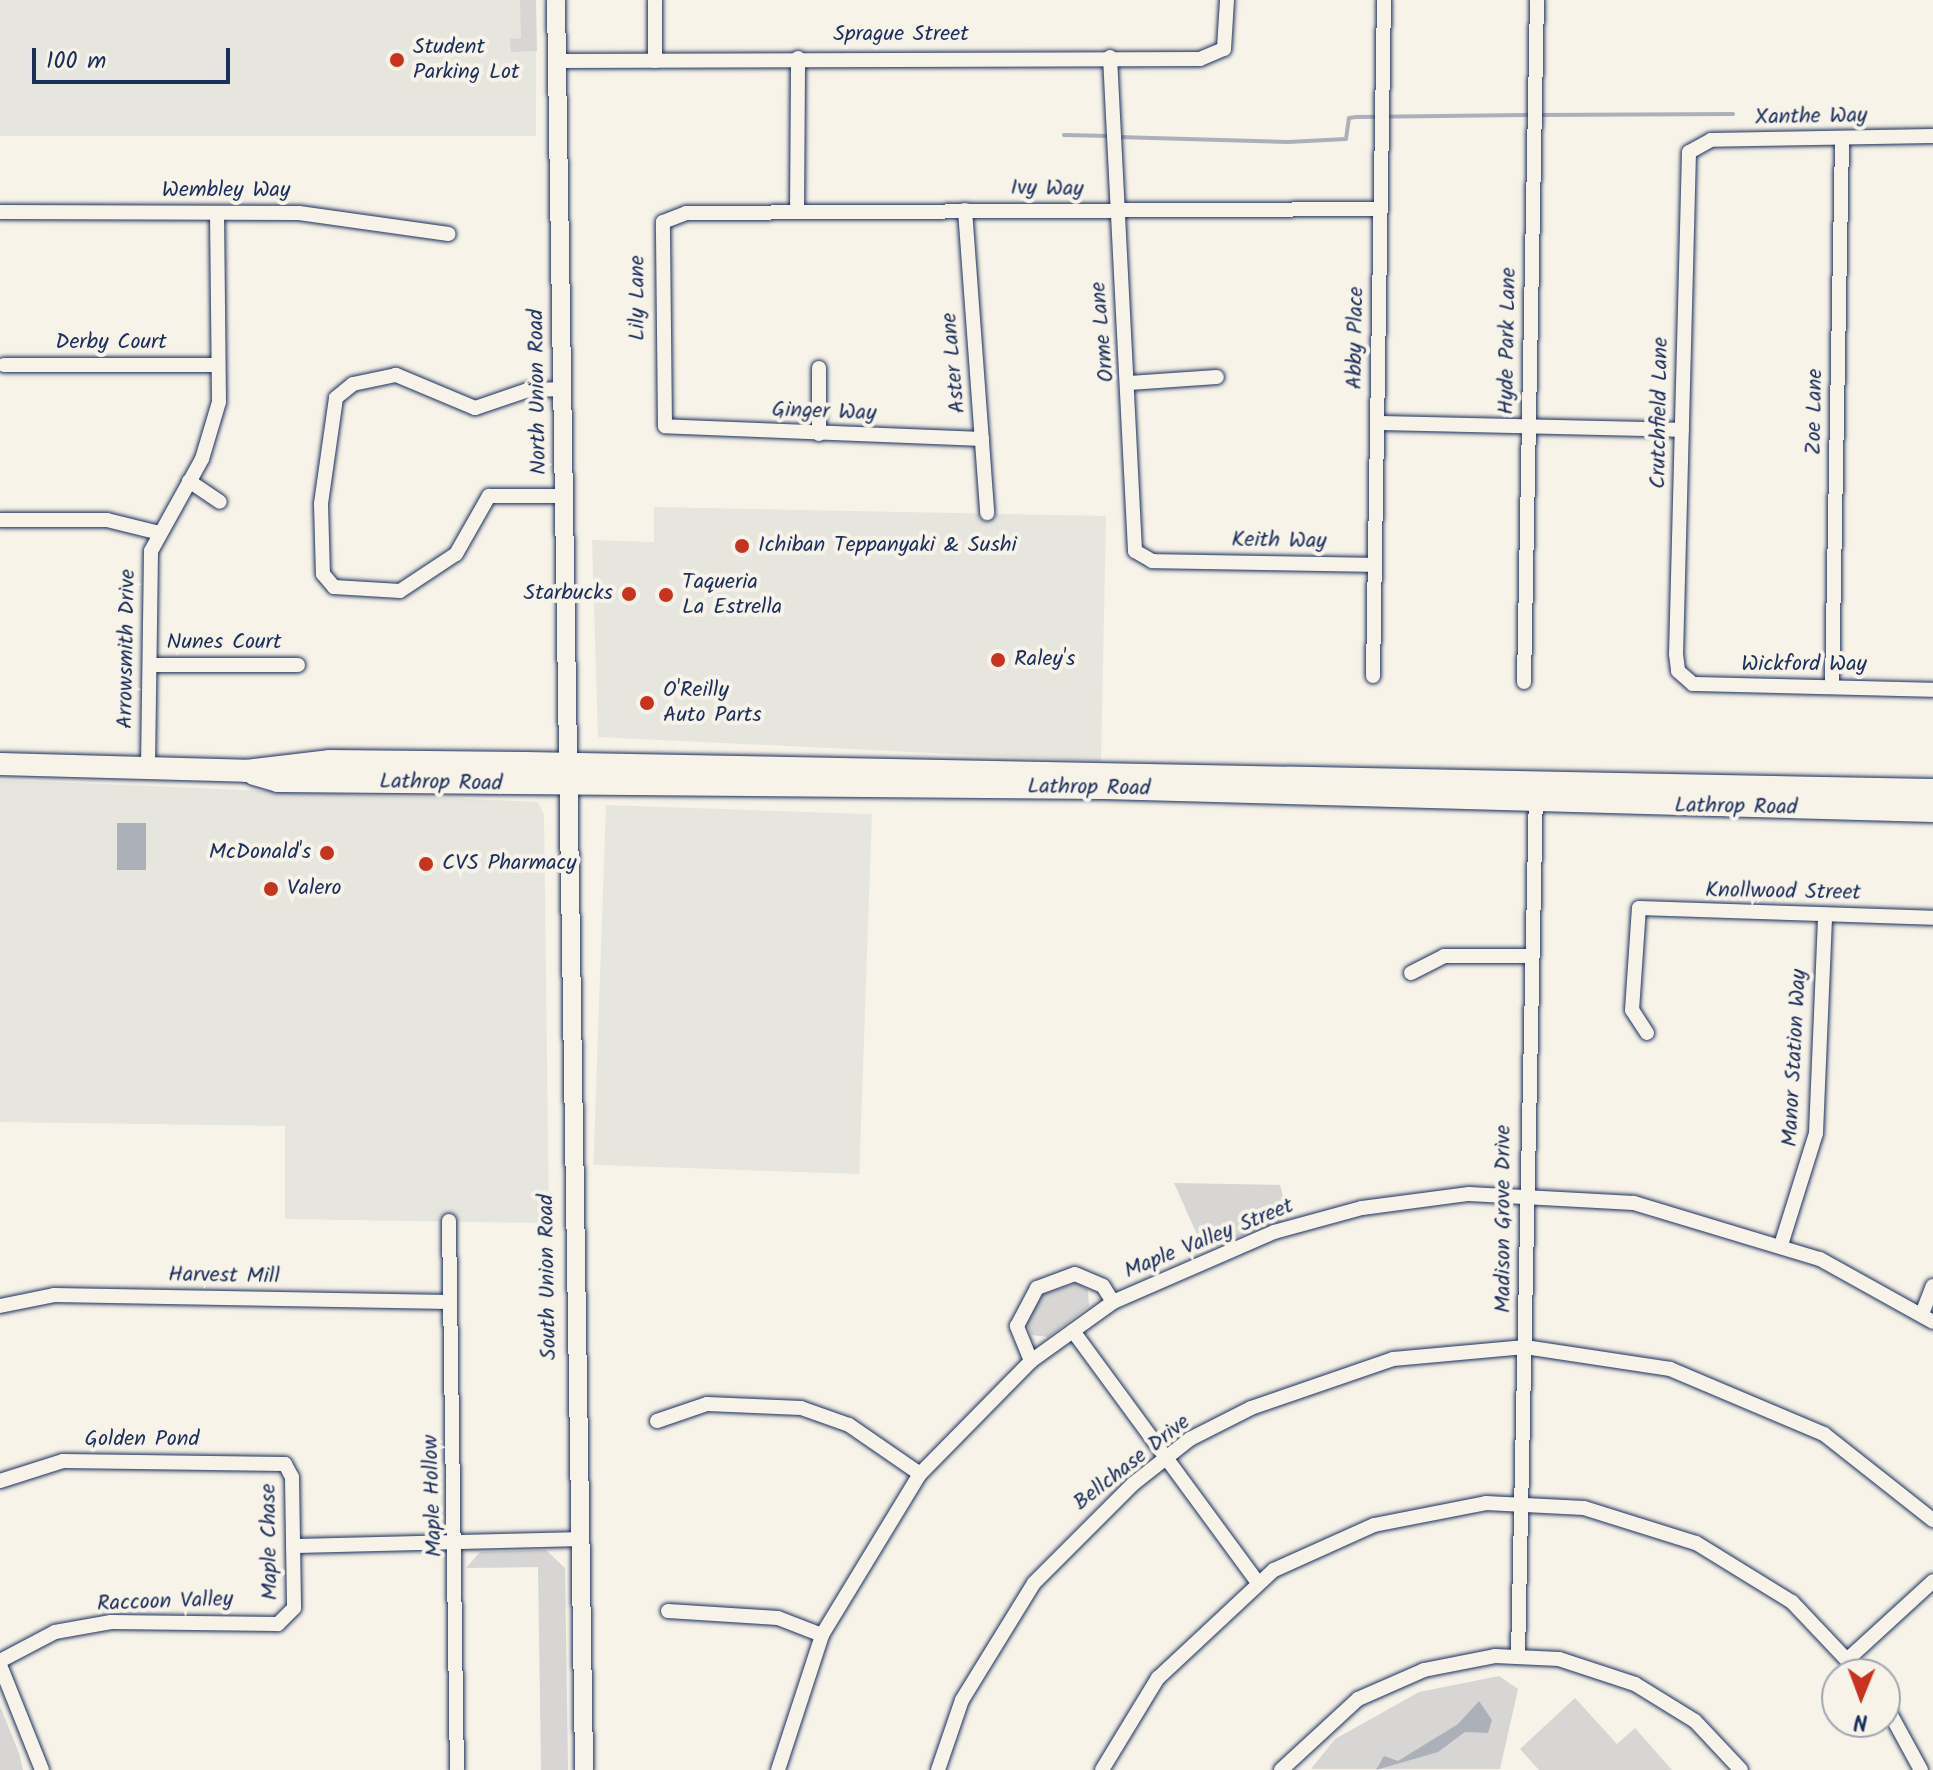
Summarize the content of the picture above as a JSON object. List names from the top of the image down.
{
  "streets": {
    "main road": ["Lathrop Road"],
    "street": [
      "Sprague Street",
      "Xanthe Way",
      "Ivy Way",
      "Wembley Way",
      "Lily Lane",
      "Orme Lane",
      "Abby Place",
      "Hyde Park Lane",
      "Derby Court",
      "Aster Lane",
      "North Union Road",
      "Ginger Way",
      "Zoe Lane",
      "Crutchfield Lane",
      "Keith Way",
      "Nunes Court",
      "Arrowsmith Drive",
      "Wickford Way",
      "Knollwood Street",
      "Manor Station Way",
      "Madison Grove Drive",
      "Maple Valley Street",
      "Harvest Mill",
      "South Union Road",
      "Golden Pond",
      "Bellchase Drive",
      "Maple Hollow",
      "Maple Chase",
      "Raccoon Valley"
    ]
  },
  "crossings": [
    ["Sprague Street", "Orme Lane"],
    ["Sprague Street", "North Union Road"],
    ["Xanthe Way", "Zoe Lane"],
    ["Xanthe Way", "Crutchfield Lane"],
    ["Ivy Way", "Lily Lane"],
    ["Ivy Way", "Orme Lane"],
    ["Ivy Way", "Abby Place"],
    ["Ivy Way", "Aster Lane"],
    ["Lily Lane", "Ginger Way"],
    ["Orme Lane", "Keith Way"],
    ["Abby Place", "Keith Way"],
    ["Aster Lane", "Ginger Way"],
    ["North Union Road", "Lathrop Road"],
    ["North Union Road", "South Union Road"],
    ["Zoe Lane", "Wickford Way"],
    ["Crutchfield Lane", "Wickford Way"],
    ["Nunes Court", "Arrowsmith Drive"],
    ["Arrowsmith Drive", "Lathrop Road"],
    ["Lathrop Road", "Madison Grove Drive"],
    ["Lathrop Road", "South Union Road"],
    ["Knollwood Street", "Manor Station Way"],
    ["Manor Station Way", "Maple Valley Street"],
    ["Madison Grove Drive", "Maple Valley Street"],
    ["Madison Grove Drive", "Bellchase Drive"],
    ["Harvest Mill", "Maple Hollow"],
    ["Golden Pond", "Maple Chase"],
    ["Maple Chase", "Raccoon Valley"]
  ],
  "places": [
    "Student Parking Lot",
    "Ichiban Teppanyaki & Sushi",
    "Starbucks",
    "Taqueria La Estrella",
    "Raley's",
    "O'Reilly Auto Parts",
    "McDonald's",
    "CVS Pharmacy",
    "Valero"
  ],
  "scale_bar": "100 m",
  "north": "bottom"
}
